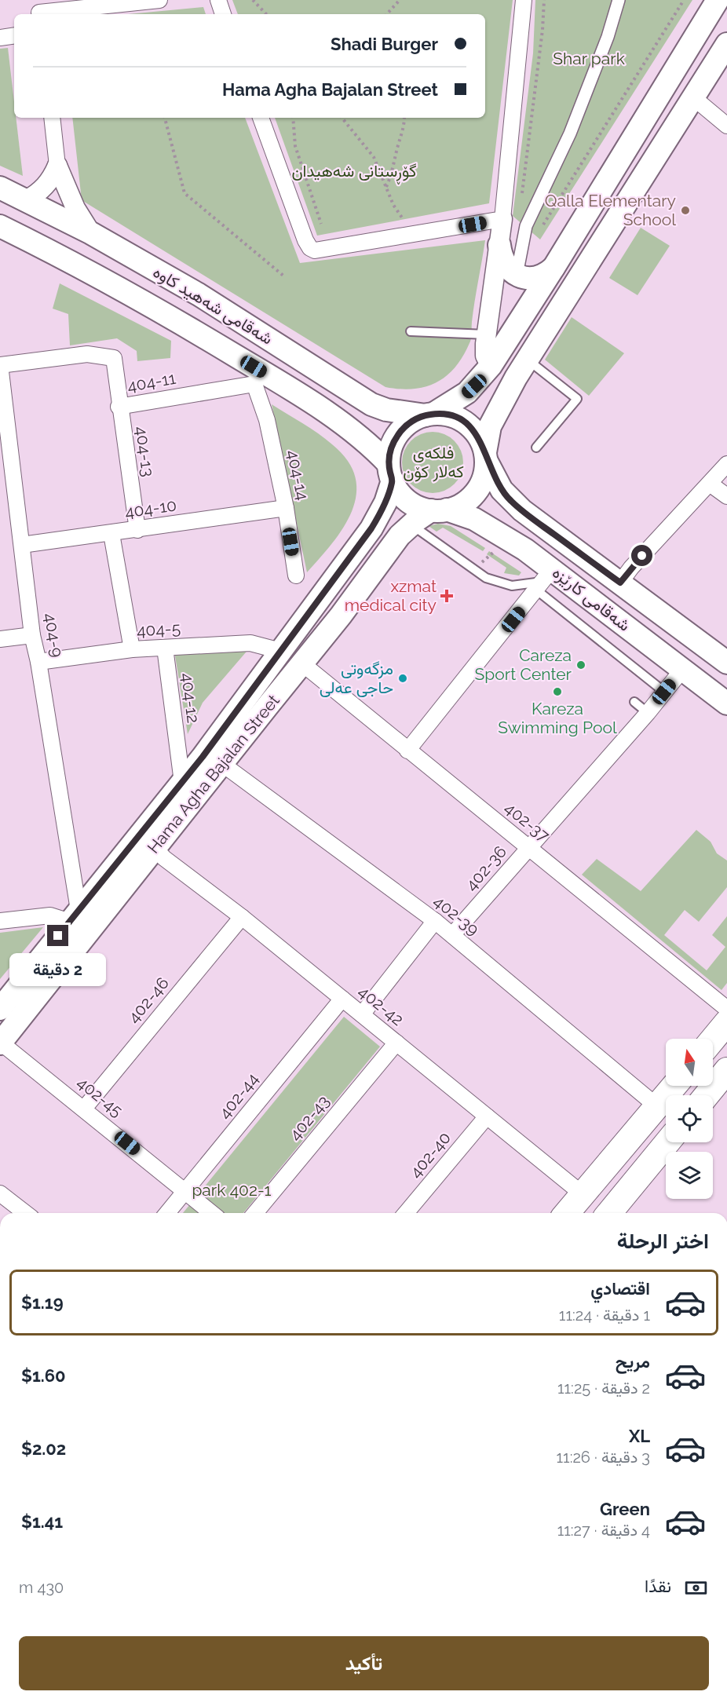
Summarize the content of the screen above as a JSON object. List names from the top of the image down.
{
  "streets": {
    "main road": ["شەقامی شەهید کاوە", "شەقامی کارێزە", "Hama Agha Bajalan Street"],
    "street": [
      "404-11",
      "404-13",
      "404-14",
      "404-10",
      "404-5",
      "404-9",
      "404-12",
      "402-37",
      "402-36",
      "402-39",
      "402-46",
      "402-42",
      "402-44",
      "402-45",
      "402-43",
      "402-40"
    ]
  },
  "crossings": [
    ["شەقامی شەهید کاوە", "404-11"],
    ["شەقامی شەهید کاوە", "404-14"],
    ["شەقامی شەهید کاوە", "شەقامی کارێزە"],
    ["شەقامی شەهید کاوە", "Hama Agha Bajalan Street"],
    ["404-11", "404-13"],
    ["404-11", "404-14"],
    ["404-11", "404-9"],
    ["404-13", "404-10"],
    ["404-14", "404-10"],
    ["404-10", "404-9"],
    ["شەقامی کارێزە", "Hama Agha Bajalan Street"],
    ["شەقامی کارێزە", "402-36"],
    ["404-5", "404-9"],
    ["404-5", "404-12"],
    ["404-5", "Hama Agha Bajalan Street"],
    ["404-9", "Hama Agha Bajalan Street"],
    ["404-12", "Hama Agha Bajalan Street"],
    ["Hama Agha Bajalan Street", "402-37"],
    ["Hama Agha Bajalan Street", "402-39"],
    ["Hama Agha Bajalan Street", "402-42"],
    ["Hama Agha Bajalan Street", "402-45"],
    ["402-37", "402-36"],
    ["402-36", "402-39"],
    ["402-46", "402-42"],
    ["402-46", "402-45"],
    ["402-42", "402-44"],
    ["402-42", "402-43"],
    ["402-42", "402-40"],
    ["402-44", "402-45"]
  ],
  "parks": [
    "Shar park",
    "گۆڕستانی شەهیدان",
    "فلکەی کەلار کۆن",
    "park 402-1"
  ],
  "places": {
    "other": [
      "Qalla Elementary School",
      "Careza Sport Center",
      "مزگەوتی حاجی عەلی",
      "Kareza Swimming Pool"
    ],
    "health": ["xzmat medical city"]
  },
  "north": "top",
  "page": {
    "banner": ["Shadi Burger", "Hama Agha Bajalan Street"],
    "bubble": "2 دقيقة",
    "heading": "اختر الرحلة",
    "list": [
      {
        "name": "اقتصادي",
        "note": "1 دقيقة · 11:24",
        "value": "$1.19"
      },
      {
        "name": "مريح",
        "note": "2 دقيقة · 11:25",
        "value": "$1.60"
      },
      {
        "name": "XL",
        "note": "3 دقيقة · 11:26",
        "value": "$2.02"
      },
      {
        "name": "Green",
        "note": "4 دقيقة · 11:27",
        "value": "$1.41"
      }
    ],
    "pay": ["نقدًا", "430 m"],
    "buttons": "تأكيد"
  }
}
